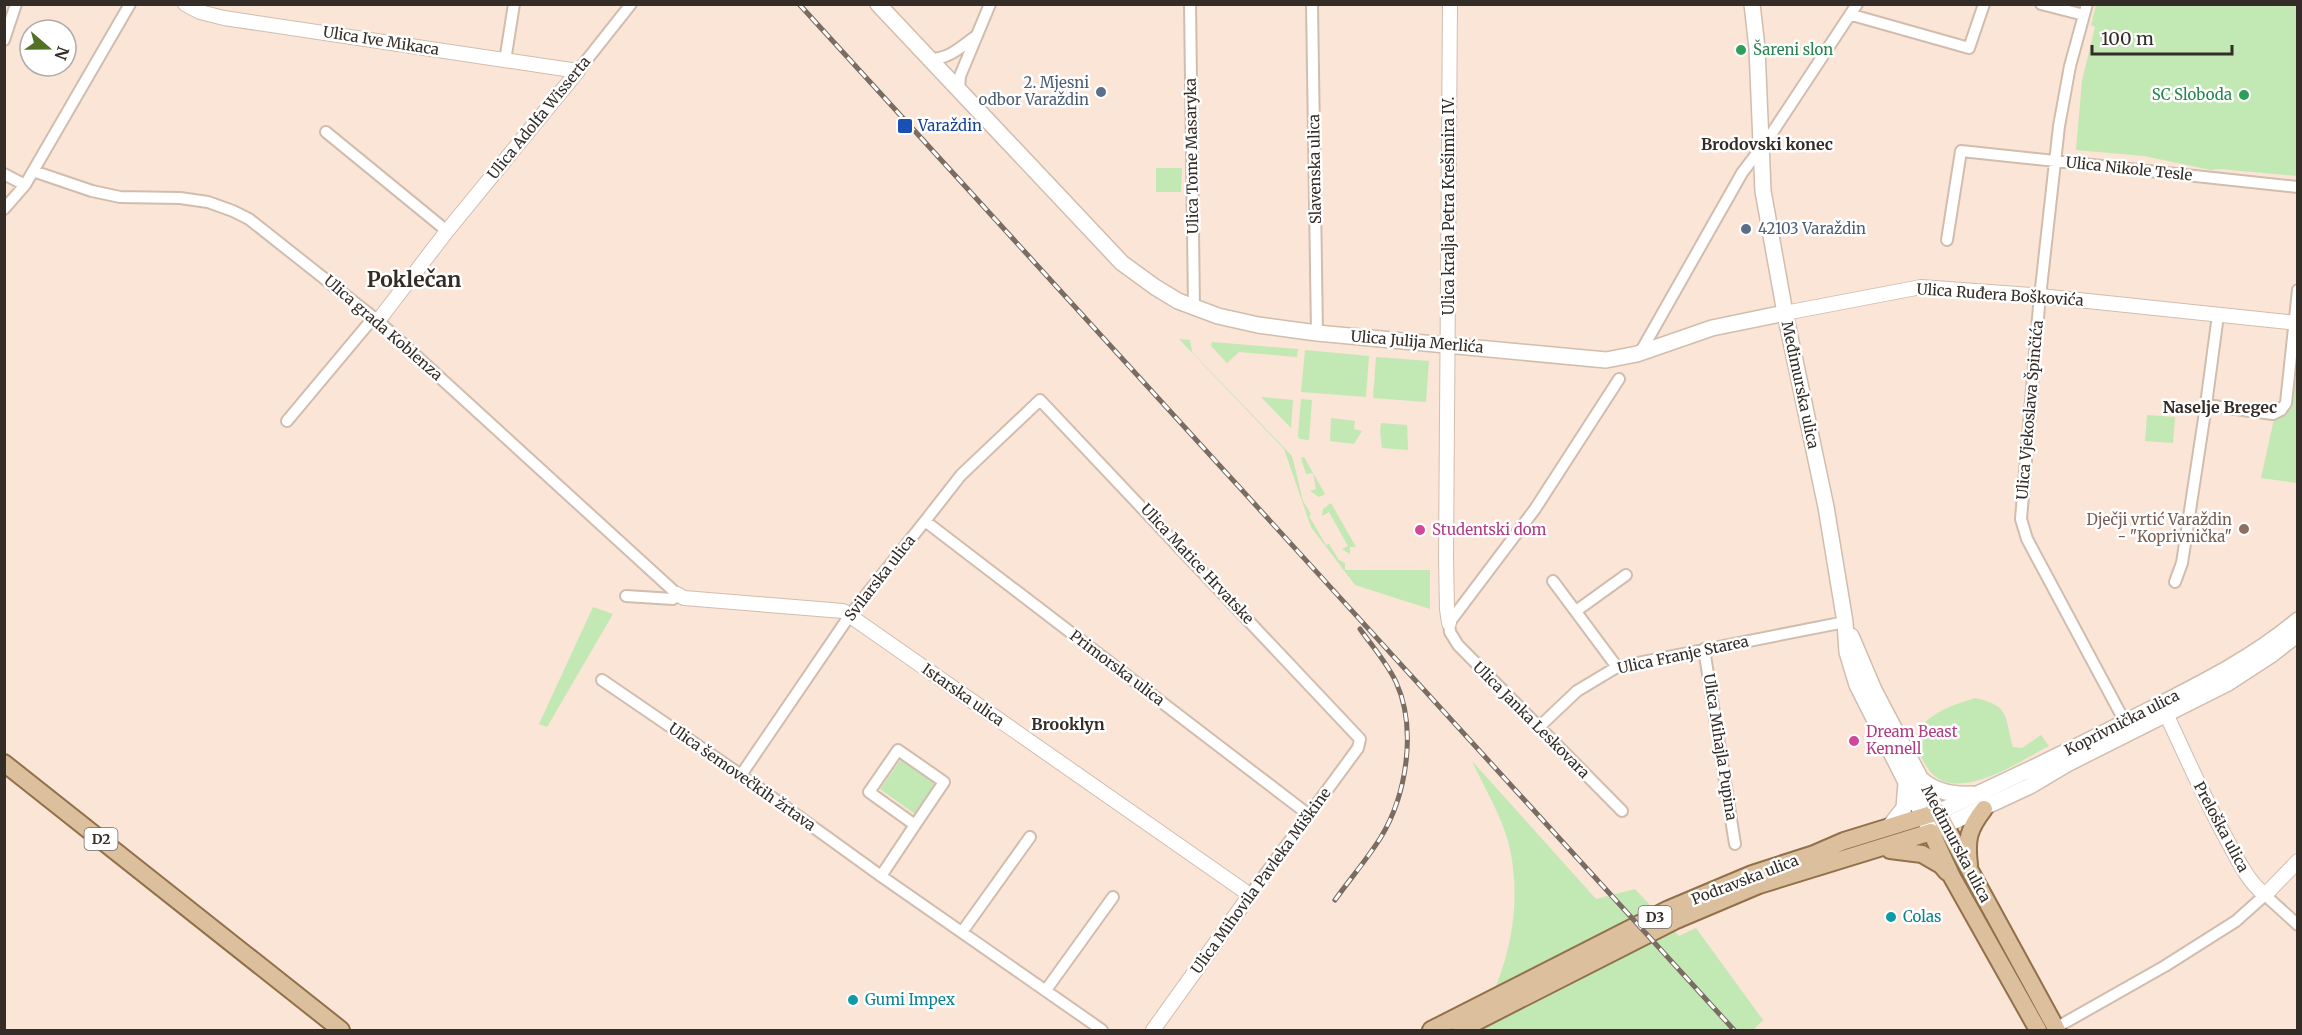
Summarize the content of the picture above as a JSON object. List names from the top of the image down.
{
  "streets": {
    "main road": [
      "Ulica Julija Merlića",
      "Međimurska ulica",
      "Koprivnička ulica",
      "D2",
      "Podravska ulica",
      "D3"
    ],
    "street": [
      "Ulica Ive Mikaca",
      "Ulica Adolfa Wisserta",
      "Ulica Tome Masaryka",
      "Slavenska ulica",
      "Ulica Nikole Tesle",
      "Ulica kralja Petra Krešimira IV.",
      "Ulica Ruđera Boškovića",
      "Ulica grada Koblenza",
      "Ulica Vjekoslava Špinčića",
      "Ulica Matice Hrvatske",
      "Svilarska ulica",
      "Ulica Franje Starea",
      "Primorska ulica",
      "Istarska ulica",
      "Ulica Janka Leskovara",
      "Ulica Mihajla Pupina",
      "Ulica šemovečkih žrtava",
      "Preloška ulica",
      "Ulica Mihovila Pavleka Miškine"
    ]
  },
  "crossings": [
    ["Ulica Ive Mikaca", "Ulica Adolfa Wisserta"],
    ["Ulica Adolfa Wisserta", "Ulica grada Koblenza"],
    ["Ulica Tome Masaryka", "Ulica Julija Merlića"],
    ["Slavenska ulica", "Ulica Julija Merlića"],
    ["Ulica Nikole Tesle", "Ulica Vjekoslava Špinčića"],
    ["Ulica kralja Petra Krešimira IV.", "Ulica Julija Merlića"],
    ["Ulica kralja Petra Krešimira IV.", "Ulica Janka Leskovara"],
    ["Ulica Ruđera Boškovića", "Ulica Julija Merlića"],
    ["Ulica Ruđera Boškovića", "Međimurska ulica"],
    ["Ulica Ruđera Boškovića", "Ulica Vjekoslava Špinčića"],
    ["Ulica grada Koblenza", "Istarska ulica"],
    ["Ulica Julija Merlića", "Međimurska ulica"],
    ["Međimurska ulica", "Ulica Franje Starea"],
    ["Međimurska ulica", "Koprivnička ulica"],
    ["Međimurska ulica", "Podravska ulica"],
    ["Međimurska ulica", "D3"],
    ["Ulica Vjekoslava Špinčića", "Koprivnička ulica"],
    ["Ulica Matice Hrvatske", "Svilarska ulica"],
    ["Ulica Matice Hrvatske", "Ulica Mihovila Pavleka Miškine"],
    ["Svilarska ulica", "Primorska ulica"],
    ["Svilarska ulica", "Istarska ulica"],
    ["Svilarska ulica", "Ulica šemovečkih žrtava"],
    ["Ulica Franje Starea", "Ulica Janka Leskovara"],
    ["Ulica Franje Starea", "Ulica Mihajla Pupina"],
    ["Primorska ulica", "Ulica Mihovila Pavleka Miškine"],
    ["Istarska ulica", "Ulica Mihovila Pavleka Miškine"],
    ["Koprivnička ulica", "Preloška ulica"],
    ["Koprivnička ulica", "Podravska ulica"],
    ["Podravska ulica", "D3"]
  ],
  "districts": [
    "Brodovski konec",
    "Poklečan",
    "Naselje Bregec",
    "Brooklyn"
  ],
  "places": {
    "other": [
      "Šareni slon",
      "2. Mjesni odbor Varaždin",
      "SC Sloboda",
      "42103 Varaždin",
      "Dječji vrtić Varaždin - \"Koprivnička\"",
      "Studentski dom",
      "Dream Beast Kennell",
      "Colas",
      "Gumi Impex"
    ],
    "transit": ["Varaždin"]
  },
  "scale_bar": "100 m",
  "north": "right"
}
